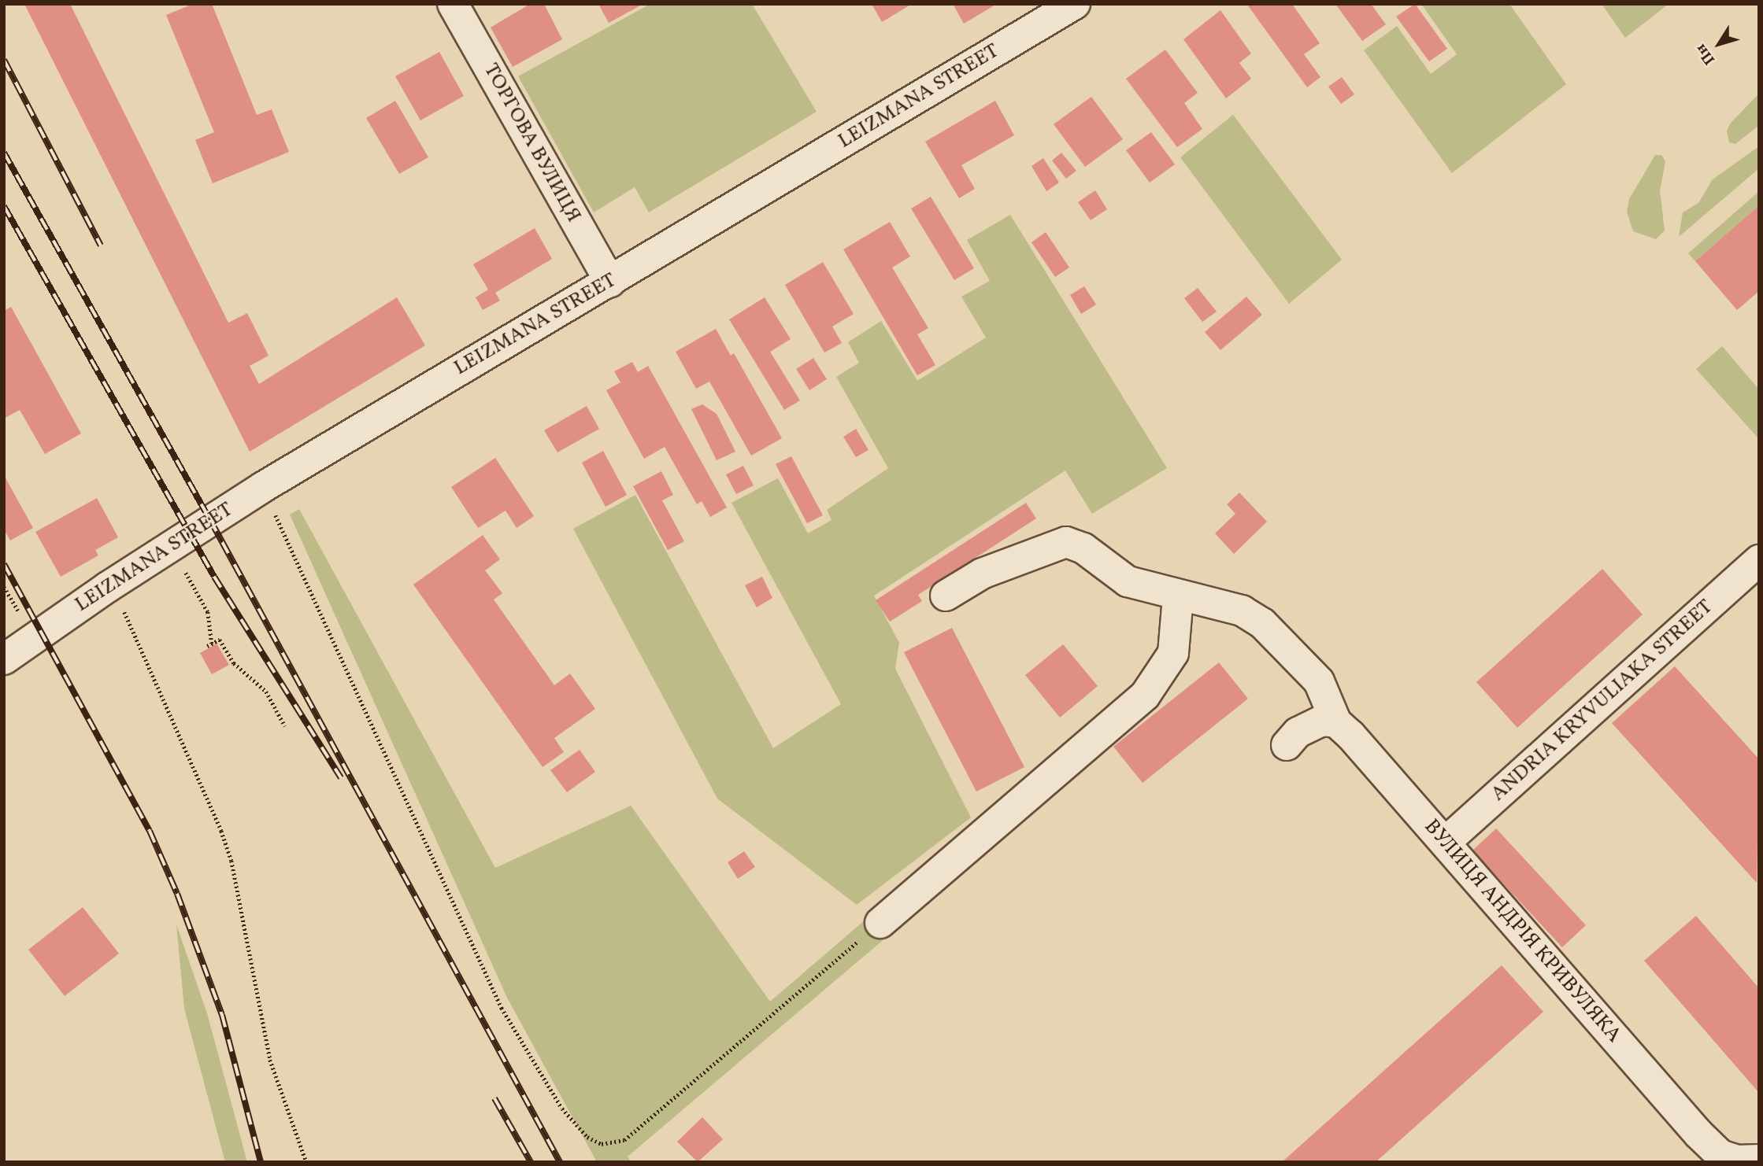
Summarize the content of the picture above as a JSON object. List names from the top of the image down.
{
  "streets": {
    "street": [
      "LEIZMANA STREET",
      "ТОРГОВА ВУЛИЦЯ",
      "ANDRIA KRYVULIAKA STREET",
      "ВУЛИЦЯ АНДРІЯ КРИВУЛЯКА"
    ]
  },
  "crossings": [
    ["LEIZMANA STREET", "ТОРГОВА ВУЛИЦЯ"],
    ["ANDRIA KRYVULIAKA STREET", "ВУЛИЦЯ АНДРІЯ КРИВУЛЯКА"]
  ],
  "north": "bottom left"
}
